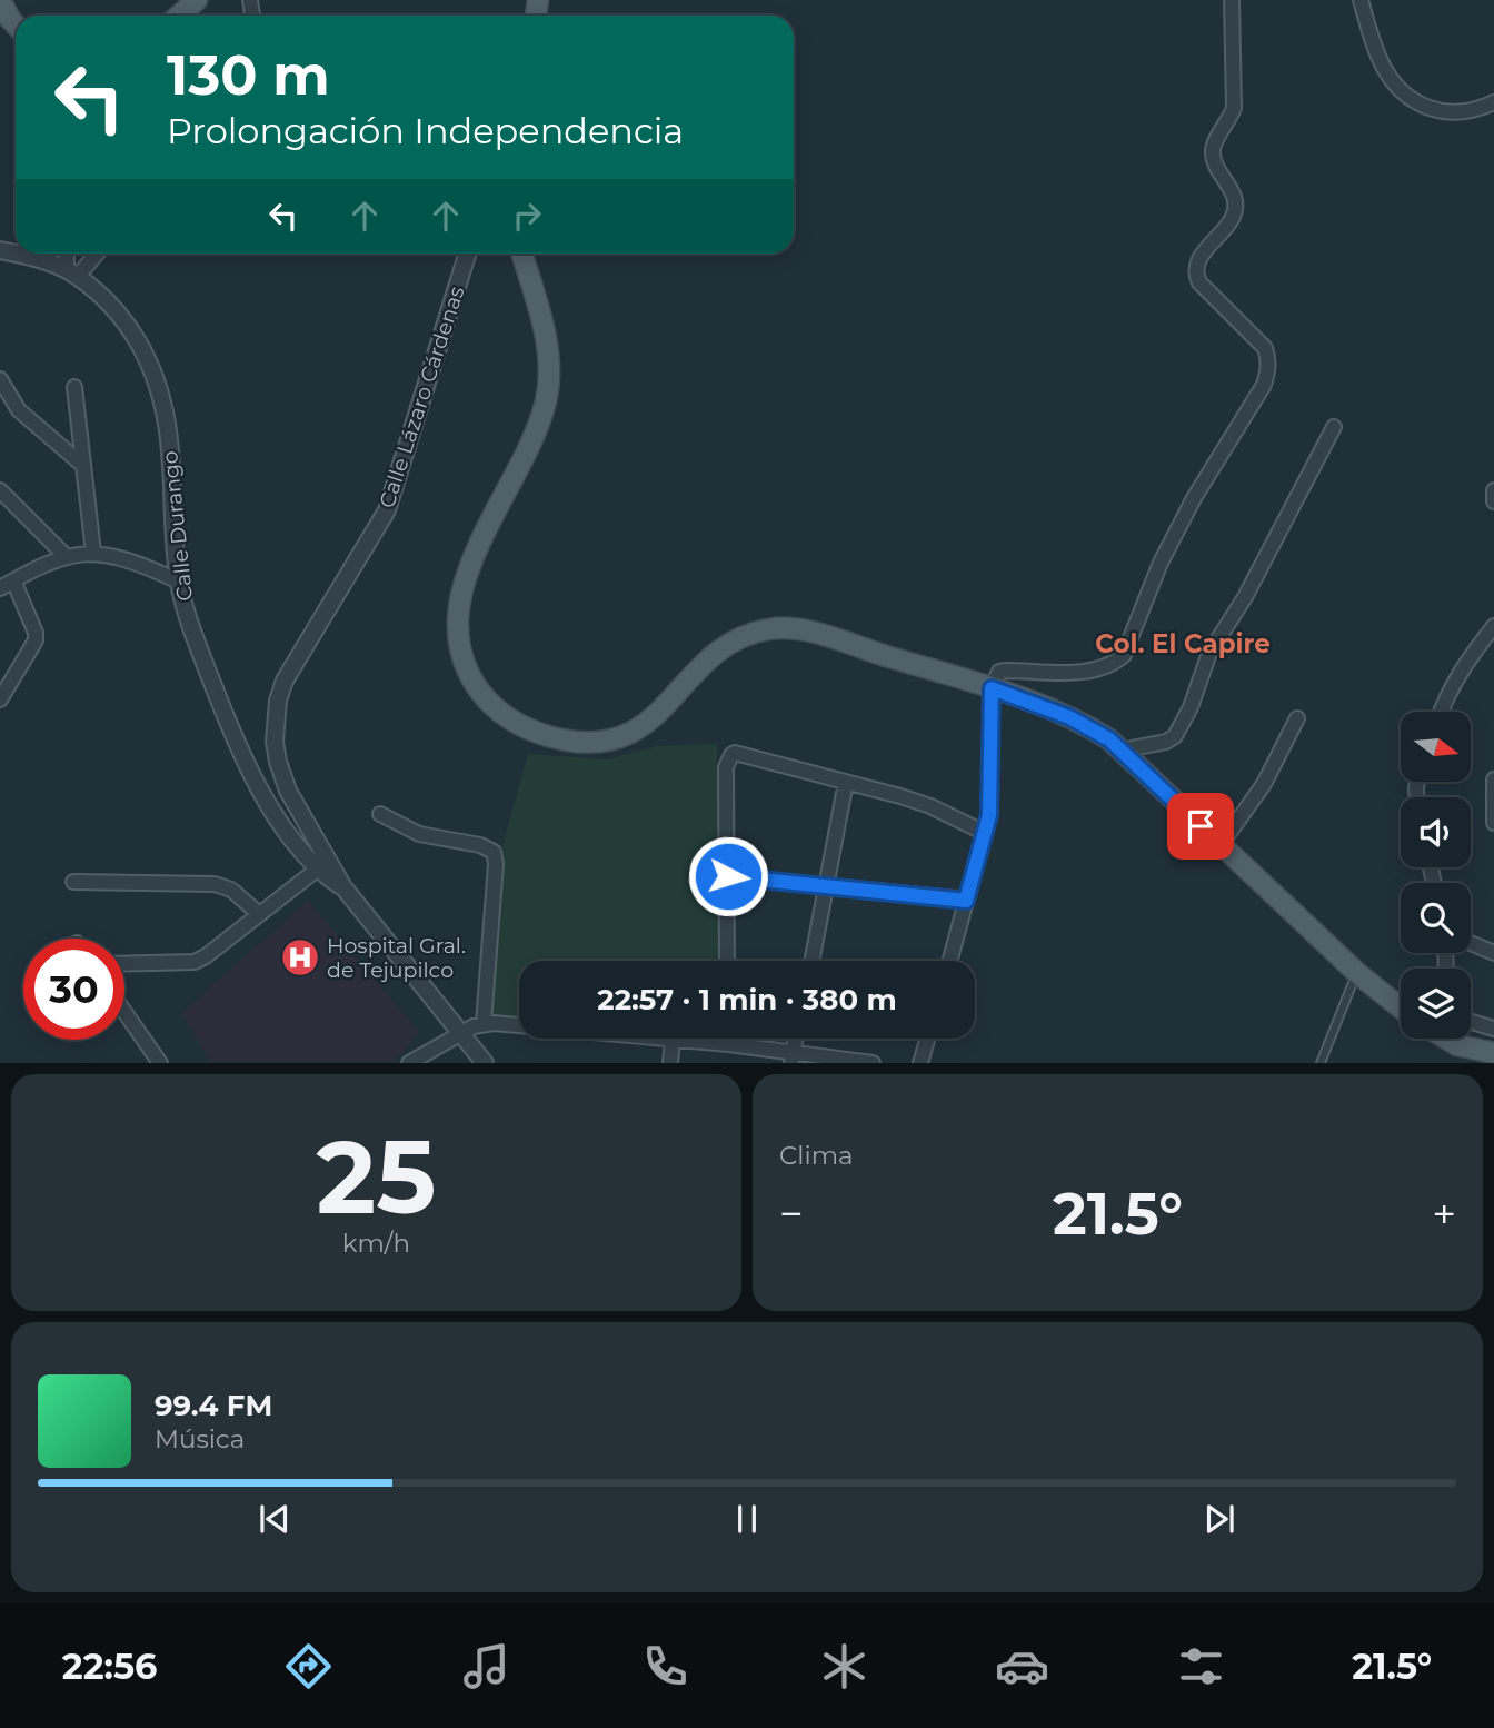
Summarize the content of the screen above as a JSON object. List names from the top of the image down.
{
  "streets": {
    "street": ["Calle Lázaro Cárdenas", "Calle Durango"]
  },
  "crossings": [
    ["Calle Lázaro Cárdenas", "Calle Durango"]
  ],
  "districts": ["Col. El Capire"],
  "places": {
    "hospital": ["Hospital Gral. de Tejupilco"]
  },
  "north": "right",
  "page": {
    "turn": ["130 m", "Prolongación Independencia"],
    "limit": "30",
    "trip": "22:57 · 1 min · 380 m",
    "tile": [
      ["25", "km/h"],
      "Clima"
    ],
    "heat": ["−", "21.5°", "+"],
    "song": ["99.4 FM", "Música"],
    "tabs": ["22:56", "21.5°"]
  }
}
